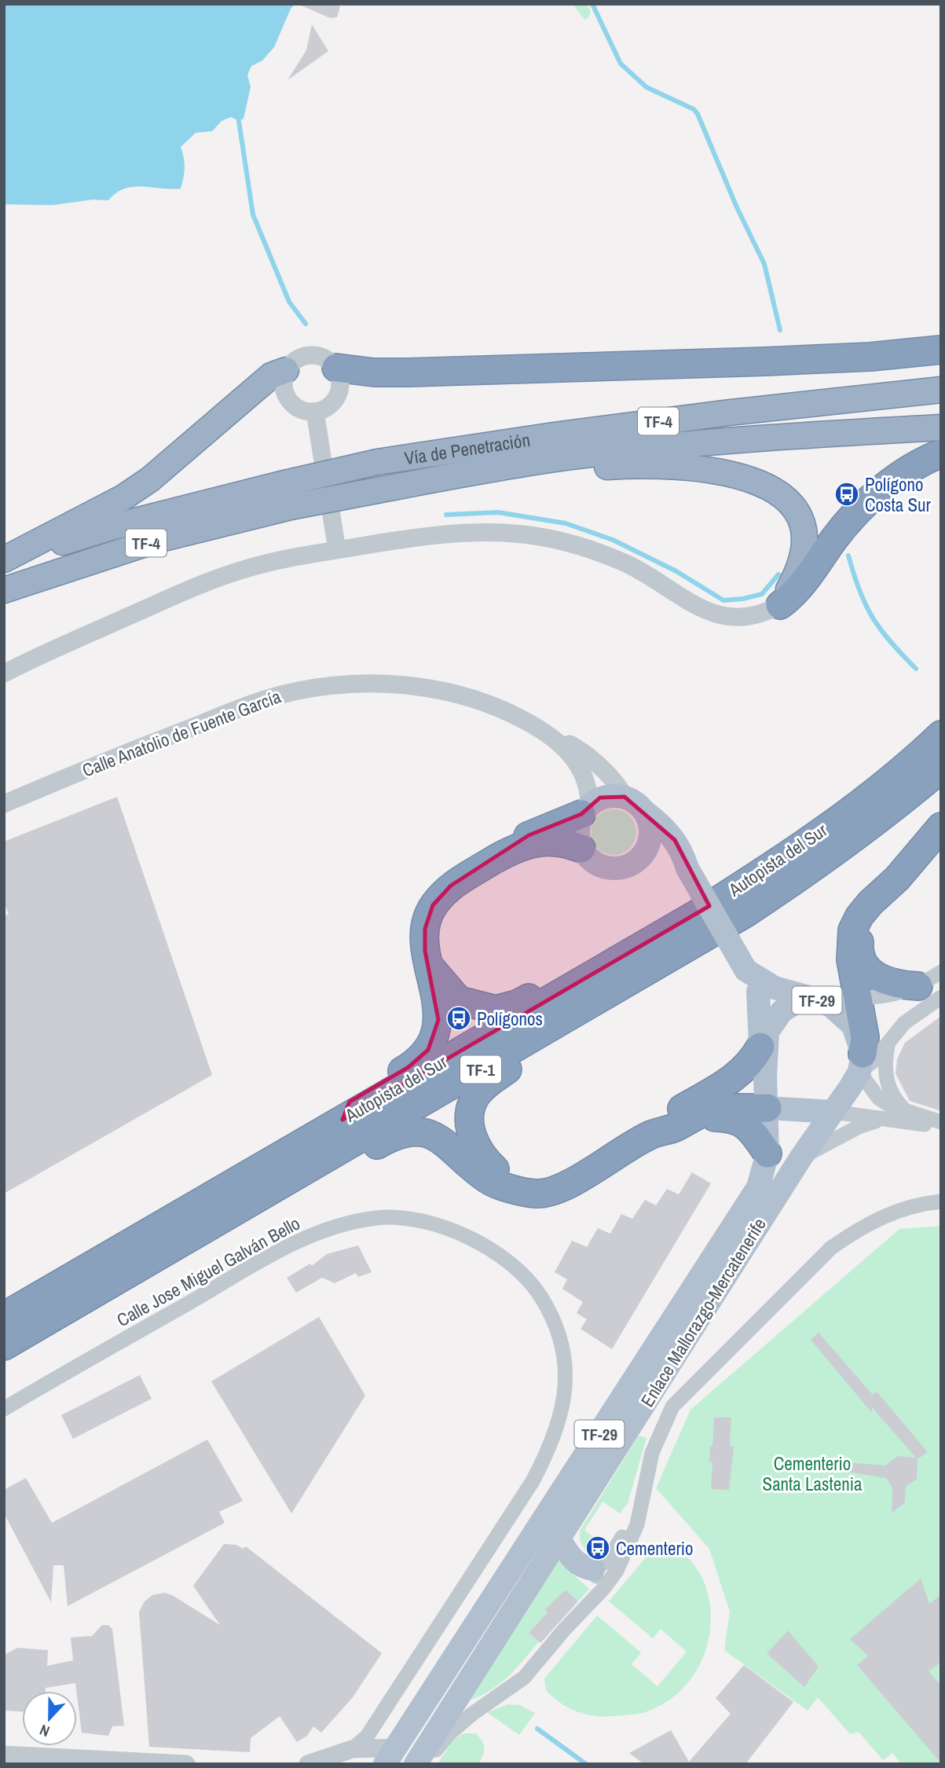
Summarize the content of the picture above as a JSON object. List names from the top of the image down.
{
  "streets": {
    "highway": [
      "TF-4",
      "Vía de Penetración",
      "Autopista del Sur",
      "TF-1"
    ],
    "main road": ["TF-29", "Enlace Mallorazgo-Mercatenerife"],
    "street": ["Calle Anatolio de Fuente García", "Calle Jose Miguel Galván Bello"]
  },
  "crossings": [
    ["TF-29", "Enlace Mallorazgo-Mercatenerife"]
  ],
  "parks": ["Cementerio Santa Lastenia"],
  "places": {
    "bus stop": ["Polígono Costa Sur", "Polígonos", "Cementerio"]
  },
  "north": "bottom"
}
